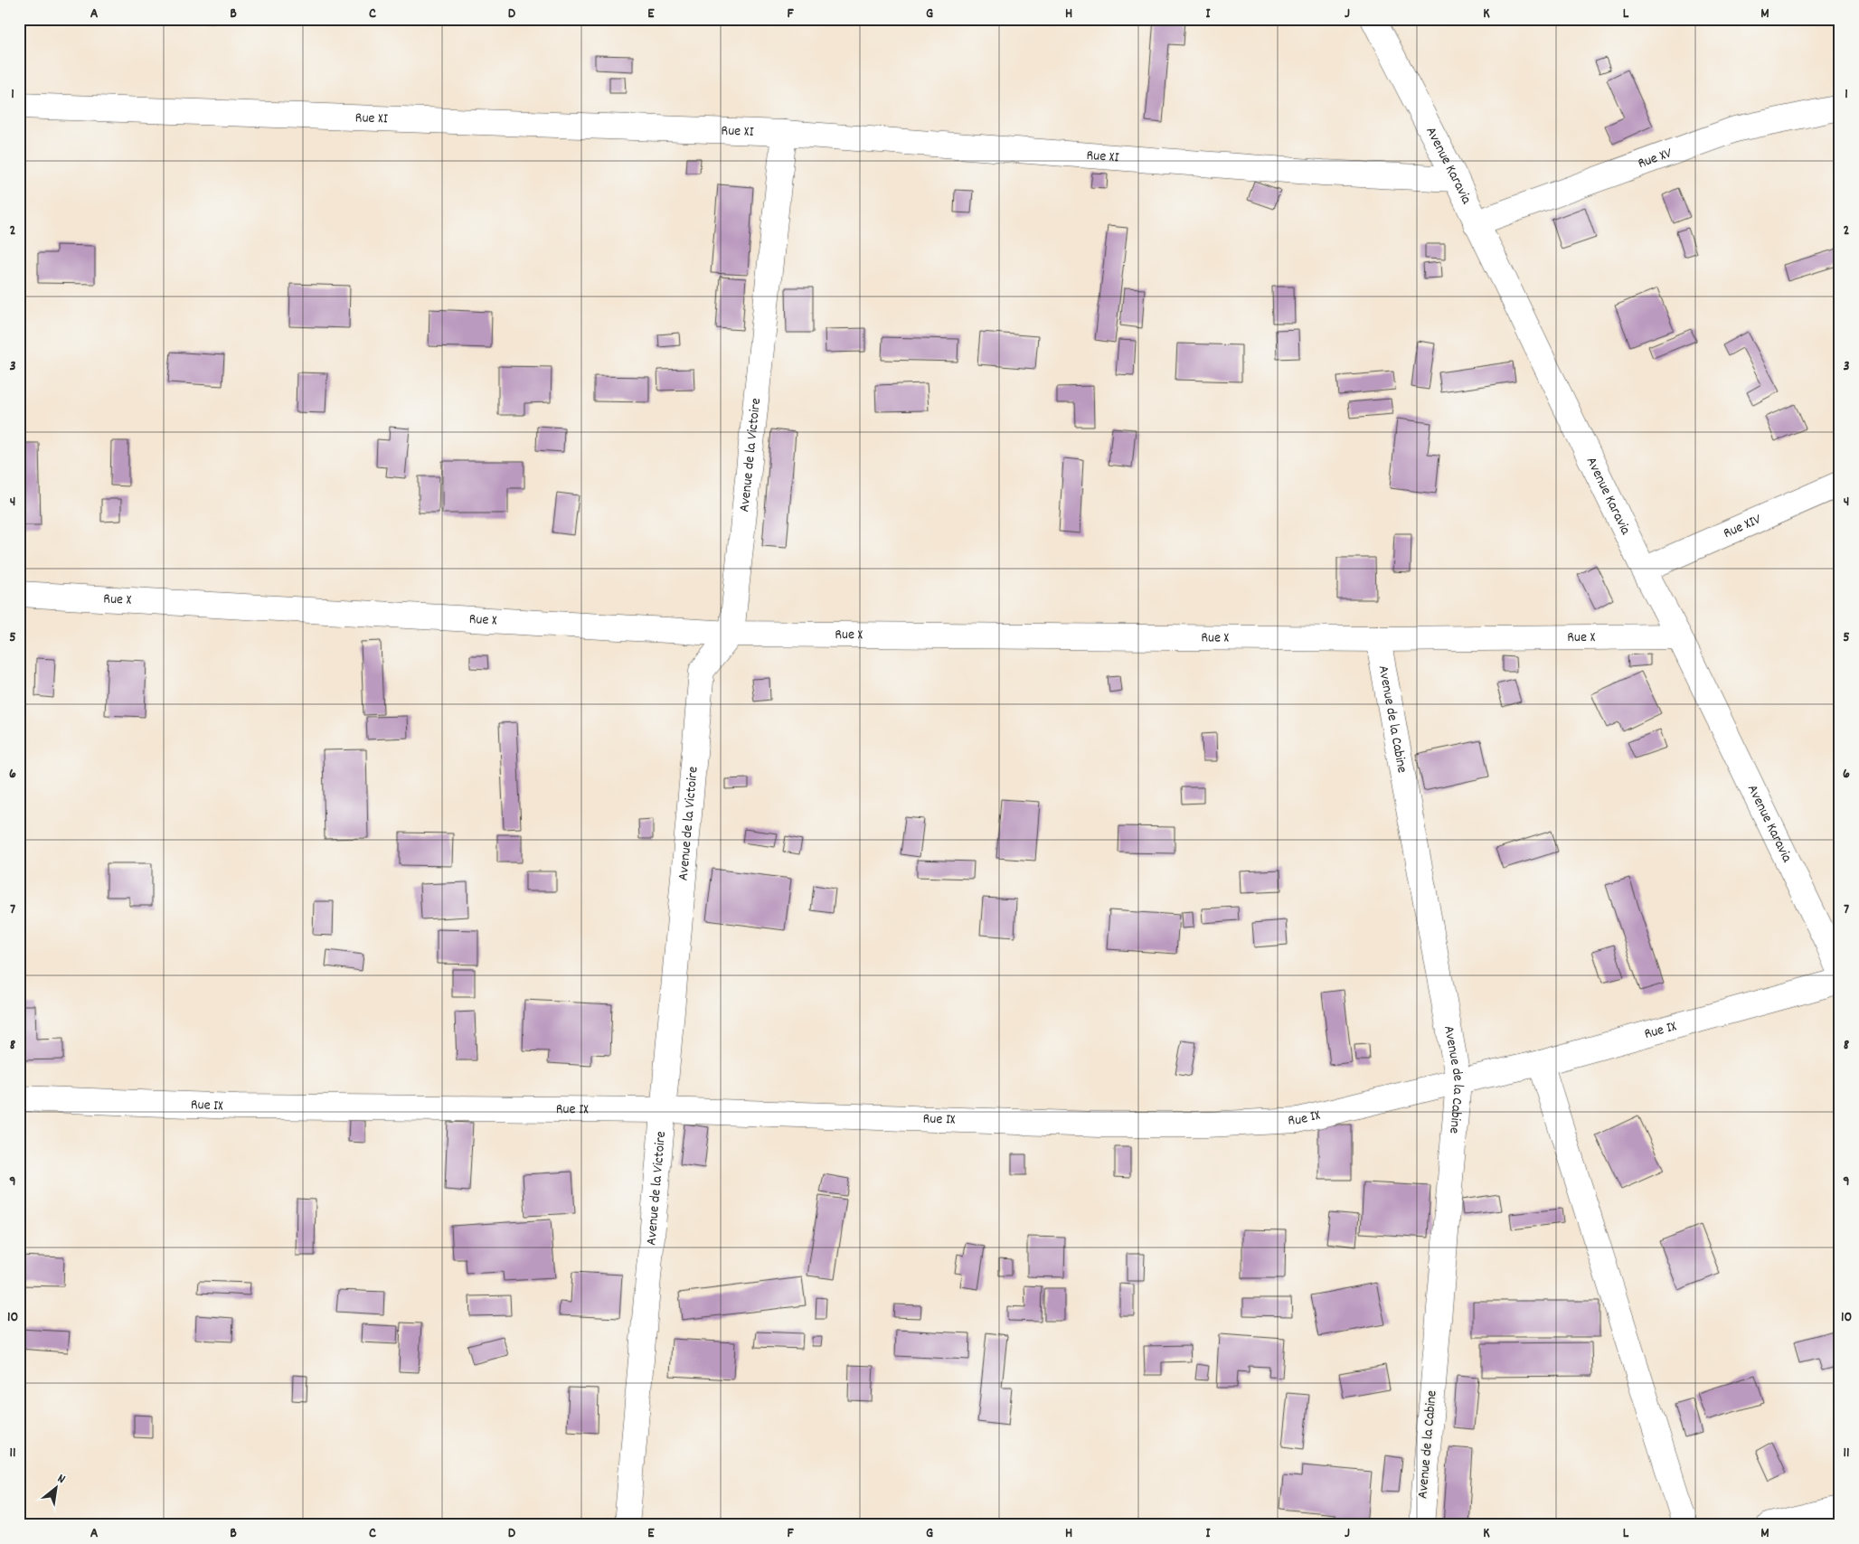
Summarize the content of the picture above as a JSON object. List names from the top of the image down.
{
  "streets": {
    "street": [
      "Rue XI",
      "Rue XV",
      "Avenue Karavia",
      "Avenue de la Victoire",
      "Rue XIV",
      "Rue X",
      "Avenue de la Cabine",
      "Rue IX"
    ]
  },
  "crossings": [
    ["Rue XI", "Avenue Karavia"],
    ["Rue XI", "Avenue de la Victoire"],
    ["Rue XV", "Avenue Karavia"],
    ["Avenue Karavia", "Rue XIV"],
    ["Avenue Karavia", "Rue X"],
    ["Avenue de la Victoire", "Rue X"],
    ["Avenue de la Victoire", "Rue IX"],
    ["Rue X", "Avenue de la Cabine"],
    ["Avenue de la Cabine", "Rue IX"]
  ],
  "north": "top right",
  "grid": {
    "columns": [
      "A",
      "B",
      "C",
      "D",
      "E",
      "F",
      "G",
      "H",
      "I",
      "J",
      "K",
      "L",
      "M"
    ],
    "rows": [
      "1",
      "2",
      "3",
      "4",
      "5",
      "6",
      "7",
      "8",
      "9",
      "10",
      "11"
    ]
  }
}
